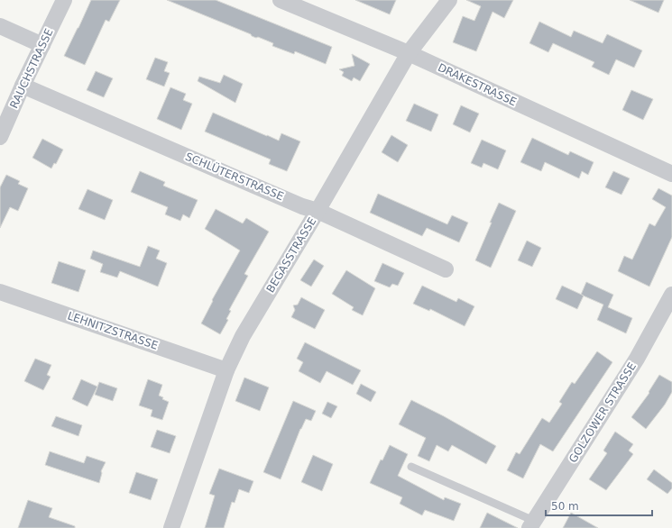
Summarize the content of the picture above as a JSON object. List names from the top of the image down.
{
  "streets": {
    "street": [
      "RAUCHSTRASSE",
      "DRAKESTRASSE",
      "SCHLÜTERSTRASSE",
      "BEGASSTRASSE",
      "LEHNITZSTRASSE",
      "GOLZOWER STRASSE"
    ]
  },
  "crossings": [
    ["RAUCHSTRASSE", "SCHLÜTERSTRASSE"],
    ["DRAKESTRASSE", "BEGASSTRASSE"],
    ["SCHLÜTERSTRASSE", "BEGASSTRASSE"],
    ["BEGASSTRASSE", "LEHNITZSTRASSE"]
  ],
  "scale_bar": "50 m"
}
